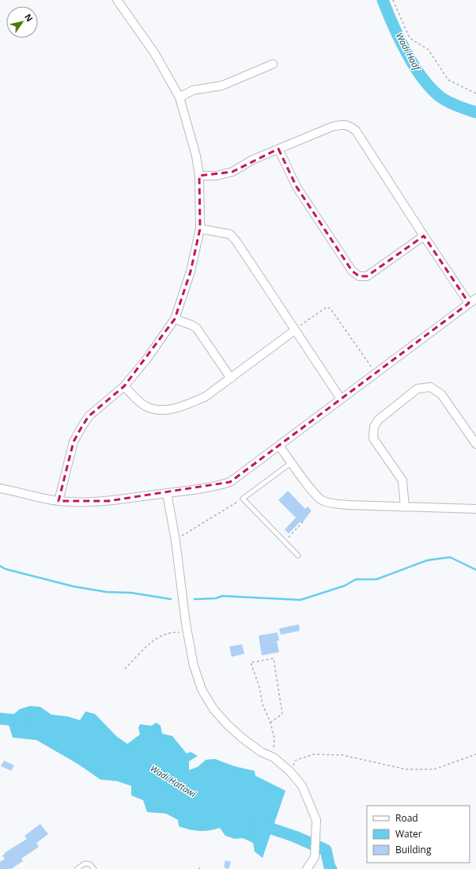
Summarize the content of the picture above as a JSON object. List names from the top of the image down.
{
  "water": ["Wadi Hadf", "Wadi Hattawi"],
  "legend": ["Road", "Water", "Building"],
  "north": "top right"
}
